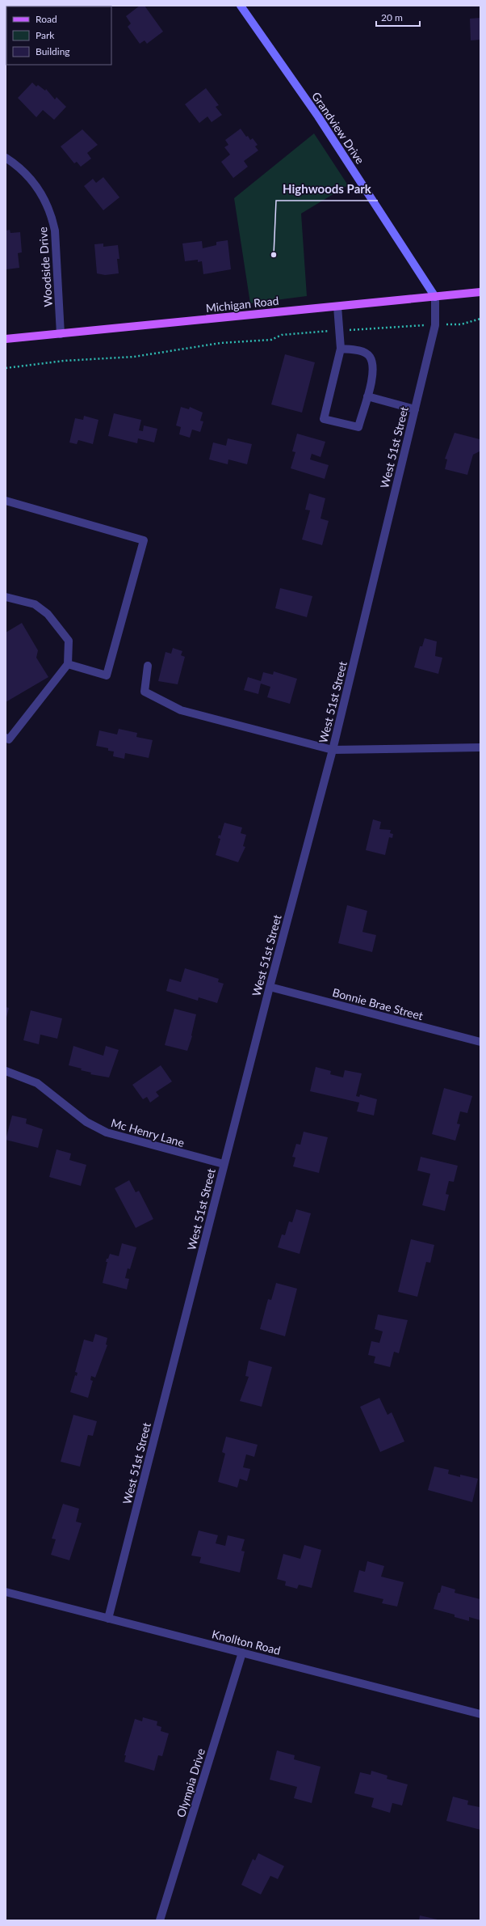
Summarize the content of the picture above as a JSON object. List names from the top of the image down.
{
  "streets": {
    "main road": ["Grandview Drive", "Michigan Road"],
    "street": [
      "Woodside Drive",
      "West 51st Street",
      "Bonnie Brae Street",
      "Mc Henry Lane",
      "Knollton Road",
      "Olympia Drive"
    ]
  },
  "crossings": [
    ["Grandview Drive", "Michigan Road"],
    ["Grandview Drive", "West 51st Street"],
    ["Woodside Drive", "Michigan Road"],
    ["Michigan Road", "West 51st Street"],
    ["West 51st Street", "Bonnie Brae Street"],
    ["West 51st Street", "Mc Henry Lane"],
    ["West 51st Street", "Knollton Road"],
    ["Knollton Road", "Olympia Drive"]
  ],
  "places": ["Highwoods Park"],
  "legend": ["Road", "Park", "Building"],
  "scale_bar": "20 m"
}
